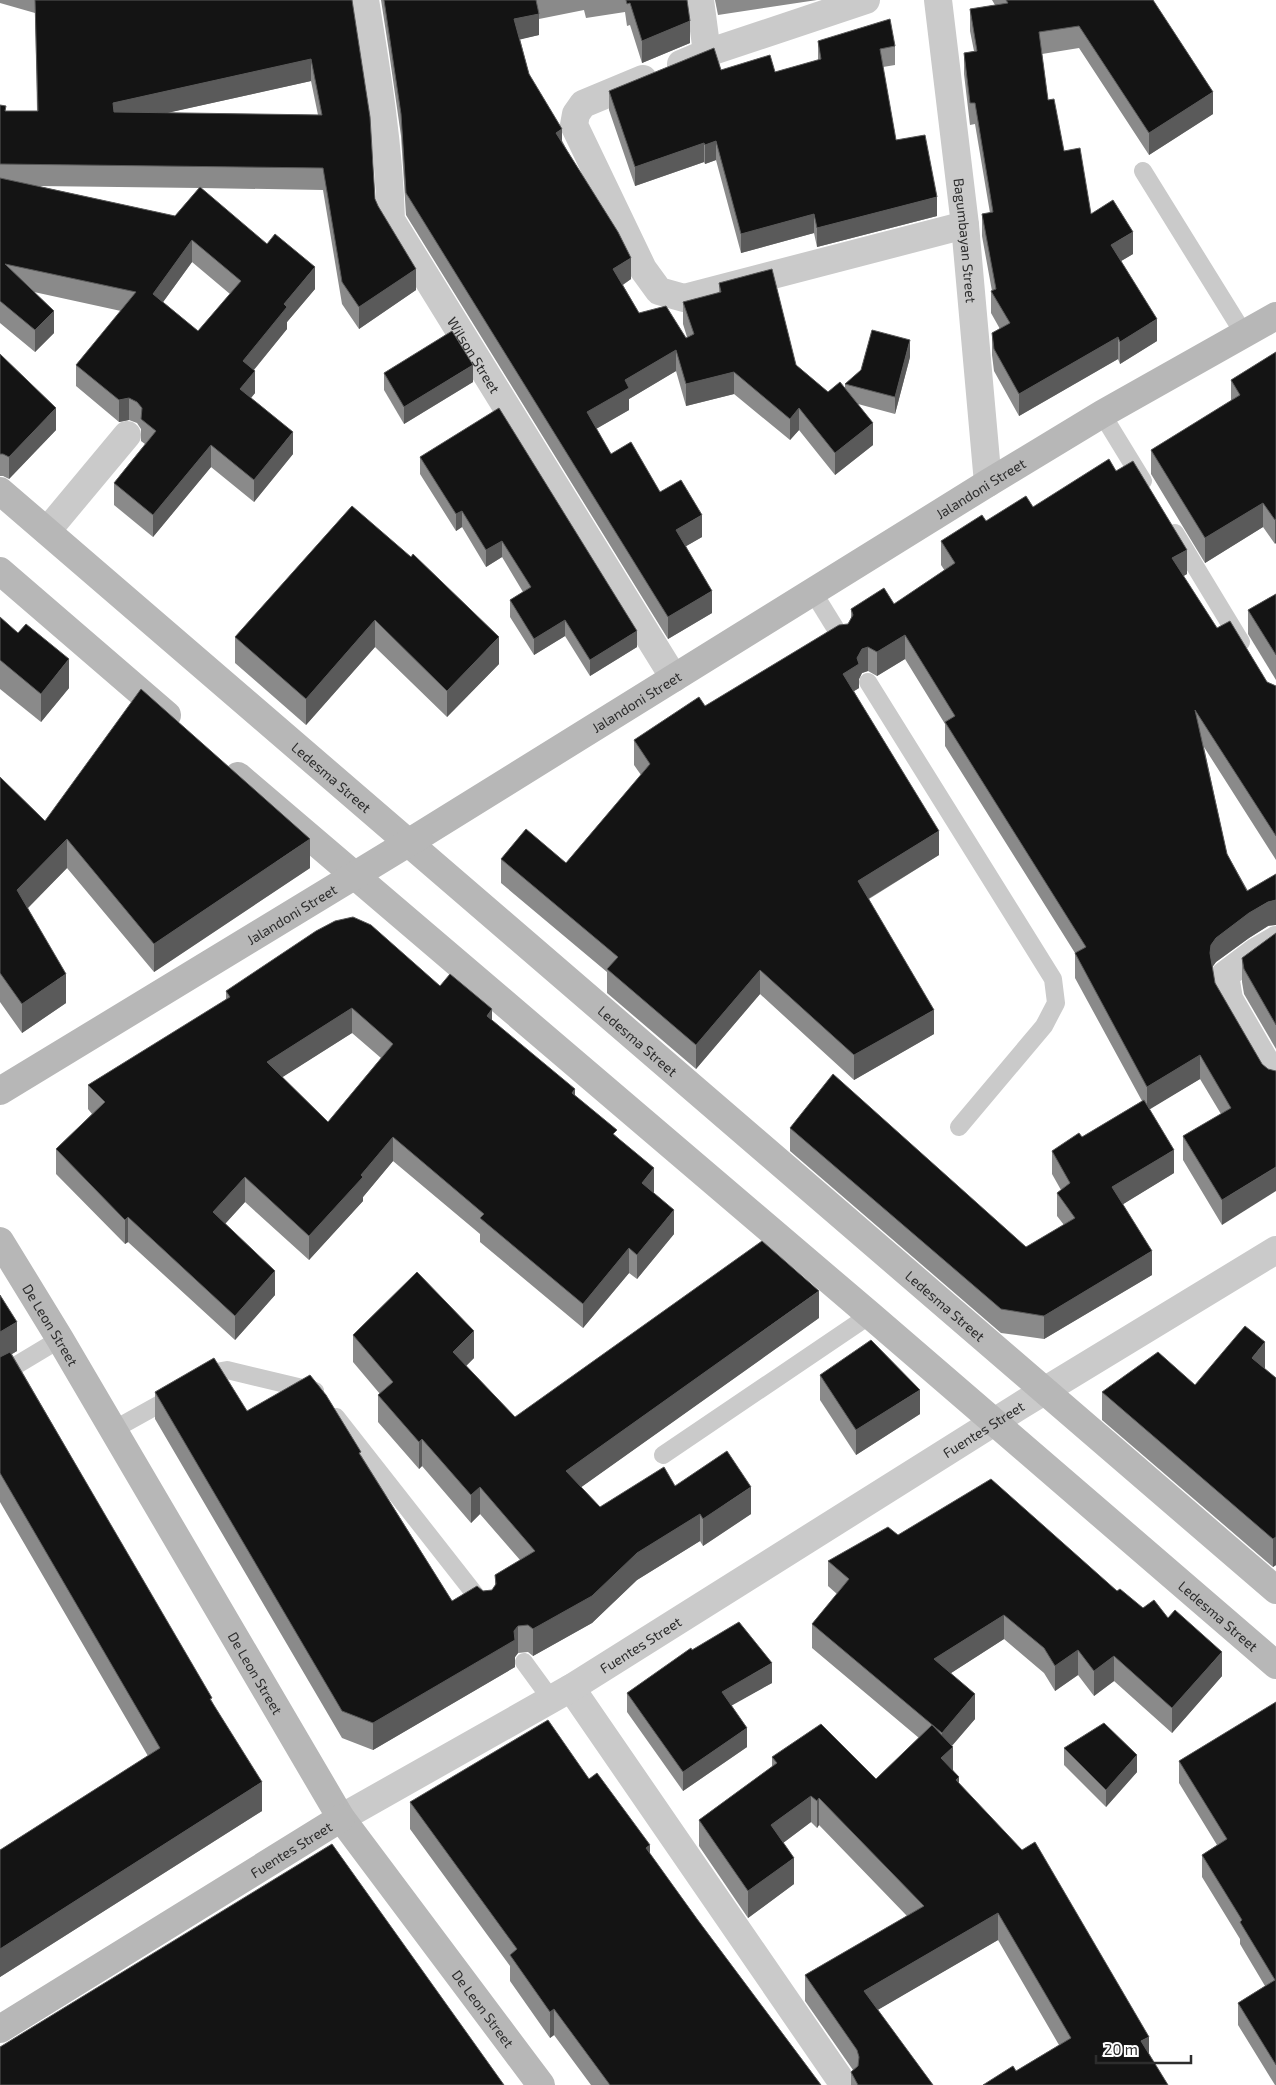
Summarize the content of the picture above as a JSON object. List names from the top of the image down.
{
  "streets": {
    "main road": [
      "Jalandoni Street",
      "Ledesma Street",
      "De Leon Street",
      "Fuentes Street"
    ],
    "street": ["Bagumbayan Street", "Wilson Street"]
  },
  "crossings": [
    ["Bagumbayan Street", "Jalandoni Street"],
    ["Wilson Street", "Jalandoni Street"],
    ["Jalandoni Street", "Ledesma Street"],
    ["Ledesma Street", "Fuentes Street"],
    ["De Leon Street", "Fuentes Street"]
  ],
  "scale_bar": "20 m"
}
